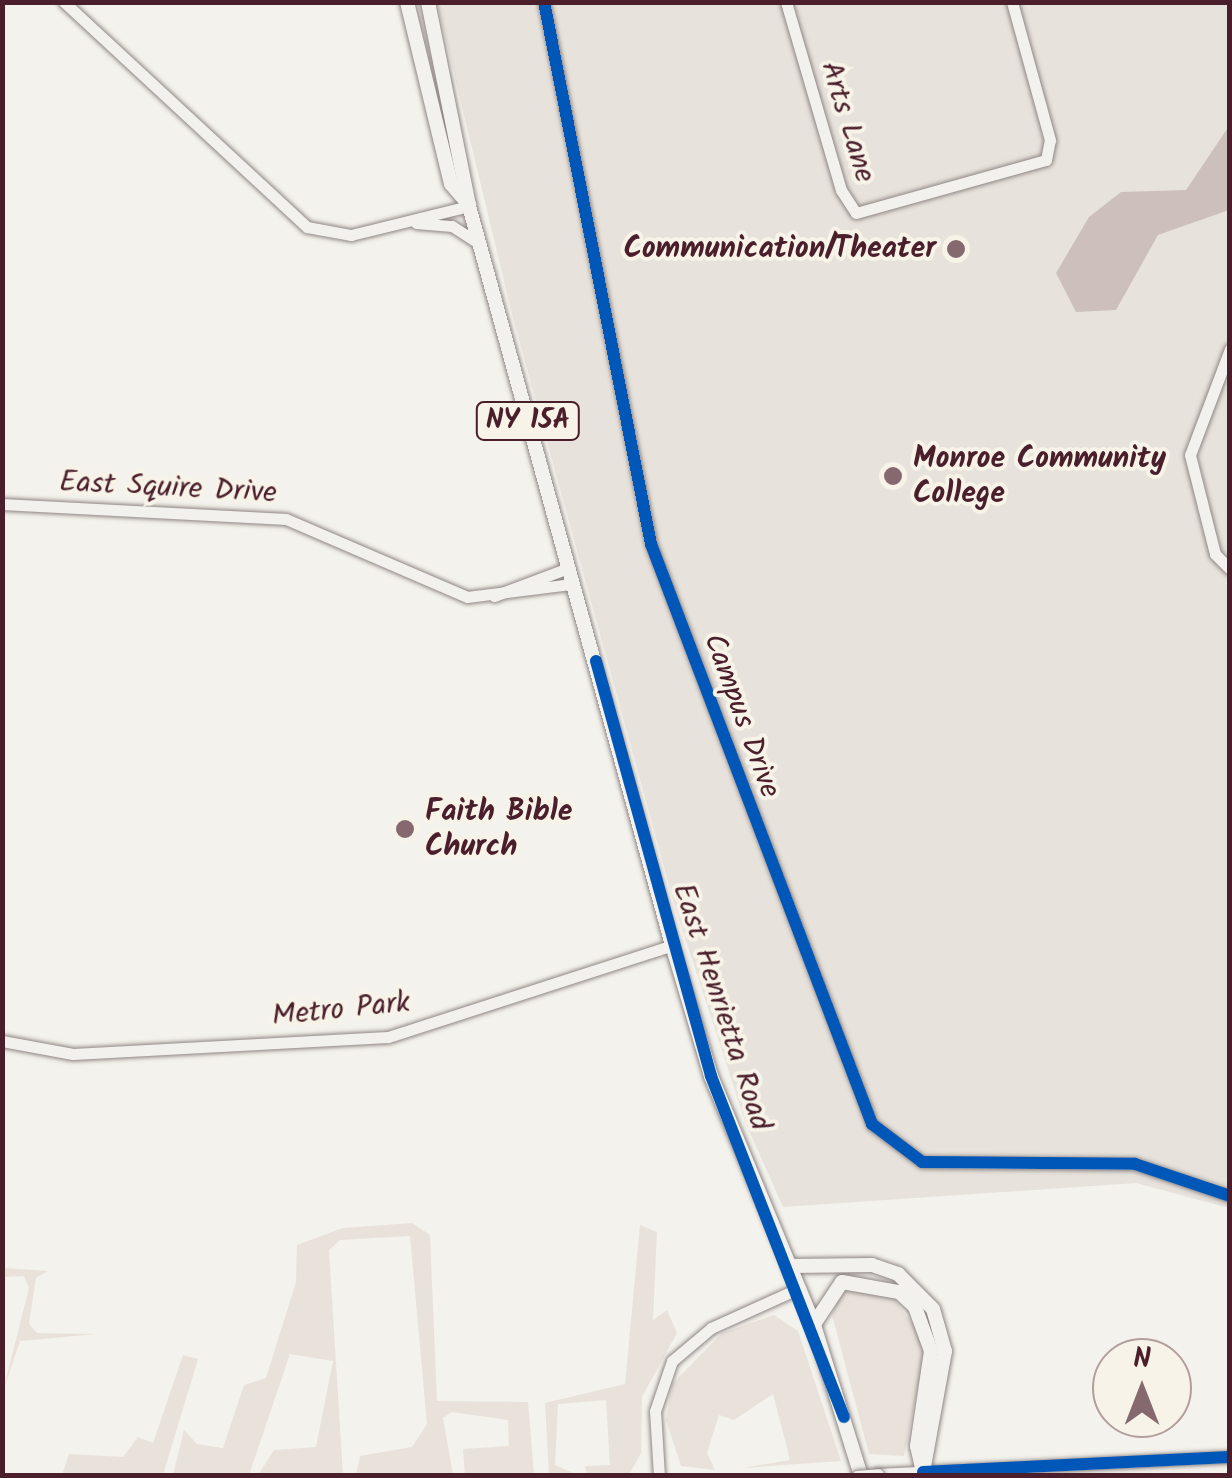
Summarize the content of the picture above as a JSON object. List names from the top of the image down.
{
  "streets": {
    "main road": ["NY 15A", "East Henrietta Road"],
    "street": [
      "Arts Lane",
      "East Squire Drive",
      "Campus Drive",
      "Metro Park"
    ]
  },
  "crossings": [
    ["East Squire Drive", "East Henrietta Road"],
    ["East Henrietta Road", "Metro Park"]
  ],
  "places": ["Communication/Theater", "Monroe Community College", "Faith Bible Church"],
  "north": "top"
}
